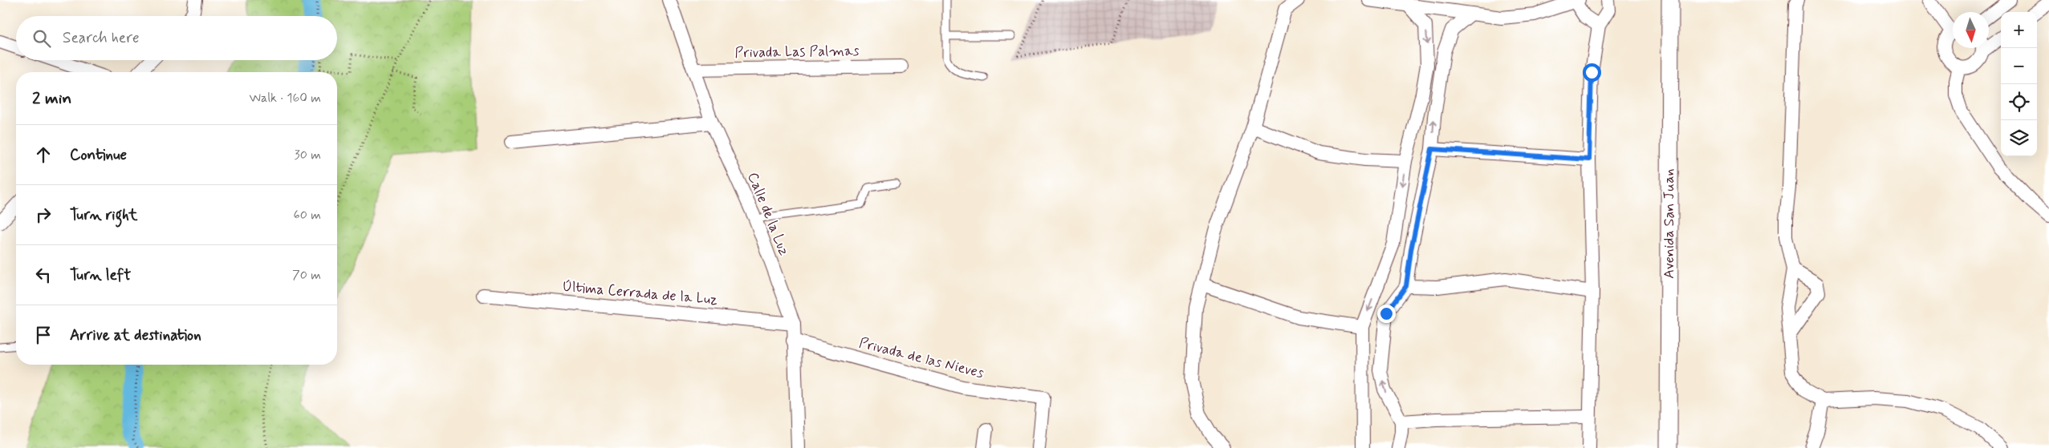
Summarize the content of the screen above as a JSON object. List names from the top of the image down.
{
  "streets": {
    "street": [
      "Privada Las Palmas",
      "Calle de la Luz",
      "Avenida San Juan",
      "Última Cerrada de la Luz",
      "Privada de las Nieves"
    ]
  },
  "crossings": [
    ["Privada Las Palmas", "Calle de la Luz"],
    ["Calle de la Luz", "Última Cerrada de la Luz"],
    ["Calle de la Luz", "Privada de las Nieves"]
  ],
  "north": "bottom",
  "page": {
    "map_buttons": ["+", "−"],
    "search": "Search here",
    "heading": ["2 min", "Walk · 160 m"],
    "list": [
      ["Continue", "30 m"],
      ["Turn right", "60 m"],
      ["Turn left", "70 m"],
      "Arrive at destination"
    ]
  }
}
